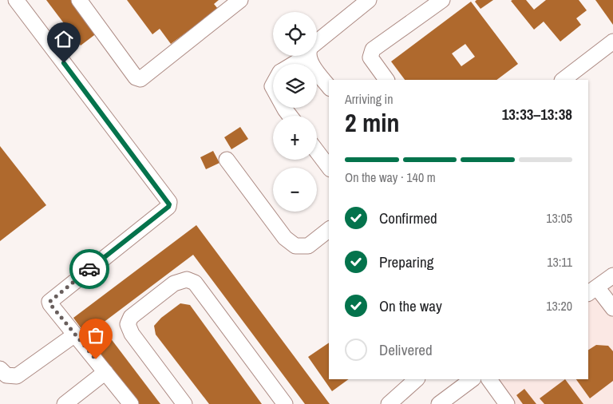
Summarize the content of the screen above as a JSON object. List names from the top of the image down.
{
  "page": {
    "map_buttons": ["+", "−"],
    "heading": ["2 min", "Arriving in", "13:33–13:38"],
    "bar": "On the way · 140 m",
    "list": [
      ["Confirmed", "13:05"],
      ["Preparing", "13:11"],
      ["On the way", "13:20"],
      "Delivered"
    ]
  }
}
